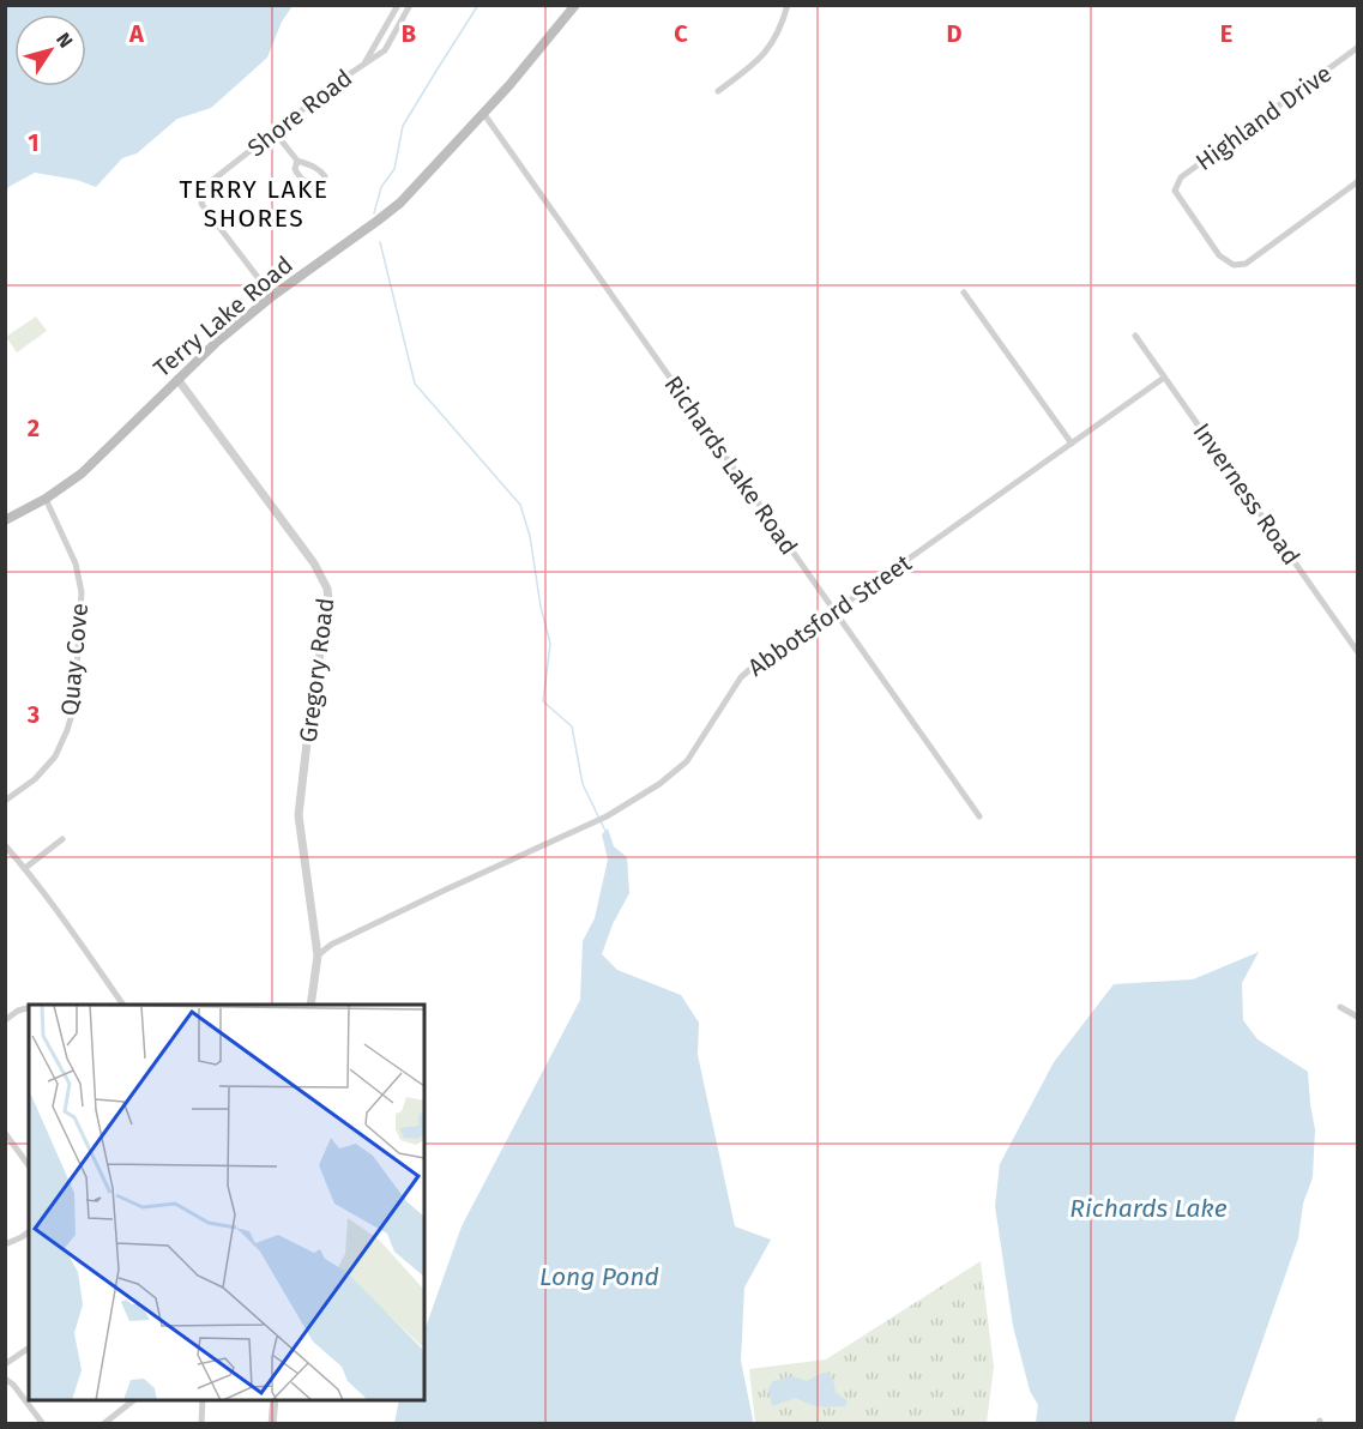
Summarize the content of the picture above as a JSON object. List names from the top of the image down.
{
  "streets": {
    "main road": ["Terry Lake Road"],
    "street": [
      "Shore Road",
      "Highland Drive",
      "Richards Lake Road",
      "Inverness Road",
      "Abbotsford Street",
      "Quay Cove",
      "Gregory Road"
    ]
  },
  "crossings": [
    ["Shore Road", "Terry Lake Road"],
    ["Terry Lake Road", "Richards Lake Road"],
    ["Terry Lake Road", "Quay Cove"],
    ["Terry Lake Road", "Gregory Road"],
    ["Richards Lake Road", "Abbotsford Street"],
    ["Inverness Road", "Abbotsford Street"],
    ["Abbotsford Street", "Gregory Road"]
  ],
  "districts": ["TERRY LAKE SHORES"],
  "water": ["Richards Lake", "Long Pond"],
  "north": "top right",
  "grid": {
    "columns": [
      "A",
      "B",
      "C",
      "D",
      "E"
    ],
    "rows": ["1", "2", "3"]
  }
}
